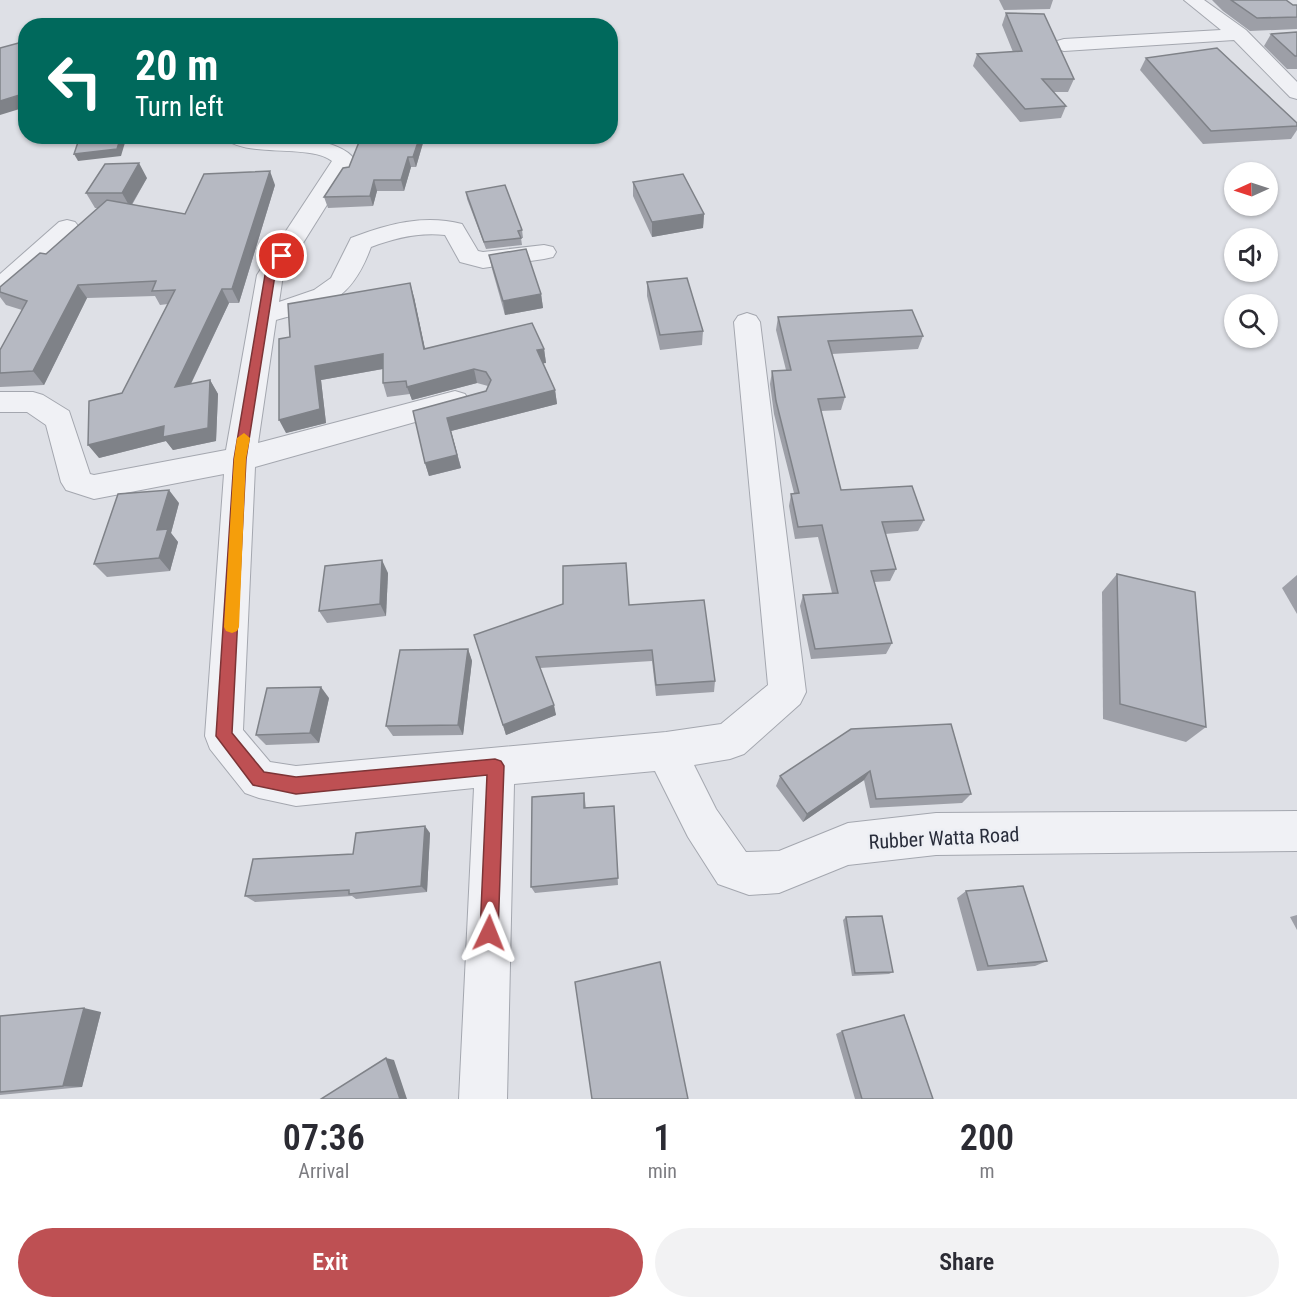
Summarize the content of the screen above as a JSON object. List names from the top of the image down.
{
  "streets": {
    "street": ["Rubber Watta Road"]
  },
  "north": "left",
  "page": {
    "turn": ["20 m", "Turn left"],
    "eta": [
      "07:36",
      "Arrival",
      "1",
      "min",
      "200",
      "m"
    ],
    "buttons": ["Exit", "Share"]
  }
}
